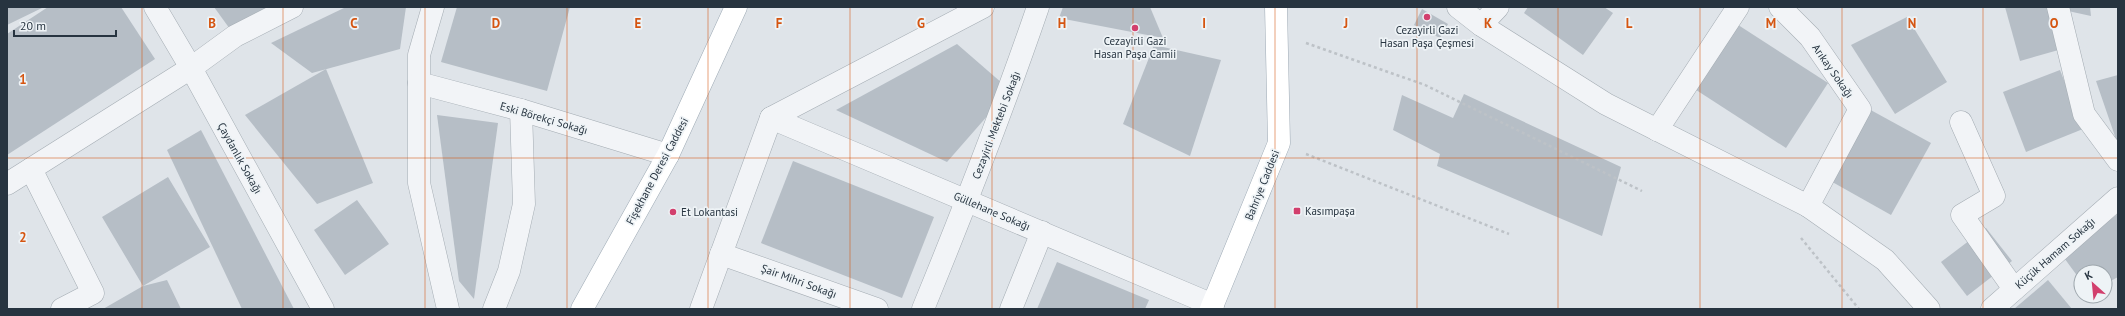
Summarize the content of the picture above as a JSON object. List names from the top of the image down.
{
  "streets": {
    "main road": ["Fişekhane Deresi Caddesi", "Bahriye Caddesi"],
    "street": [
      "Arıkay Sokağı",
      "Eski Börekçi Sokağı",
      "Cezayirli Mektebi Sokağı",
      "Çaydanlık Sokağı",
      "Güllehane Sokağı",
      "Küçük Hamam Sokağı",
      "Şair Mihri Sokağı"
    ]
  },
  "crossings": [
    ["Eski Börekçi Sokağı", "Fişekhane Deresi Caddesi"],
    ["Cezayirli Mektebi Sokağı", "Güllehane Sokağı"],
    ["Bahriye Caddesi", "Güllehane Sokağı"]
  ],
  "places": {
    "other": ["Cezayirli Gazi Hasan Paşa Çeşmesi", "Cezayirli Gazi Hasan Paşa Camii", "Et Lokantasi"],
    "transit": ["Kasımpaşa"]
  },
  "scale_bar": "20 m",
  "north": "top left",
  "grid": {
    "columns": [
      "B",
      "C",
      "D",
      "E",
      "F",
      "G",
      "H",
      "I",
      "J",
      "K",
      "L",
      "M",
      "N",
      "O"
    ],
    "rows": ["1", "2"]
  }
}
